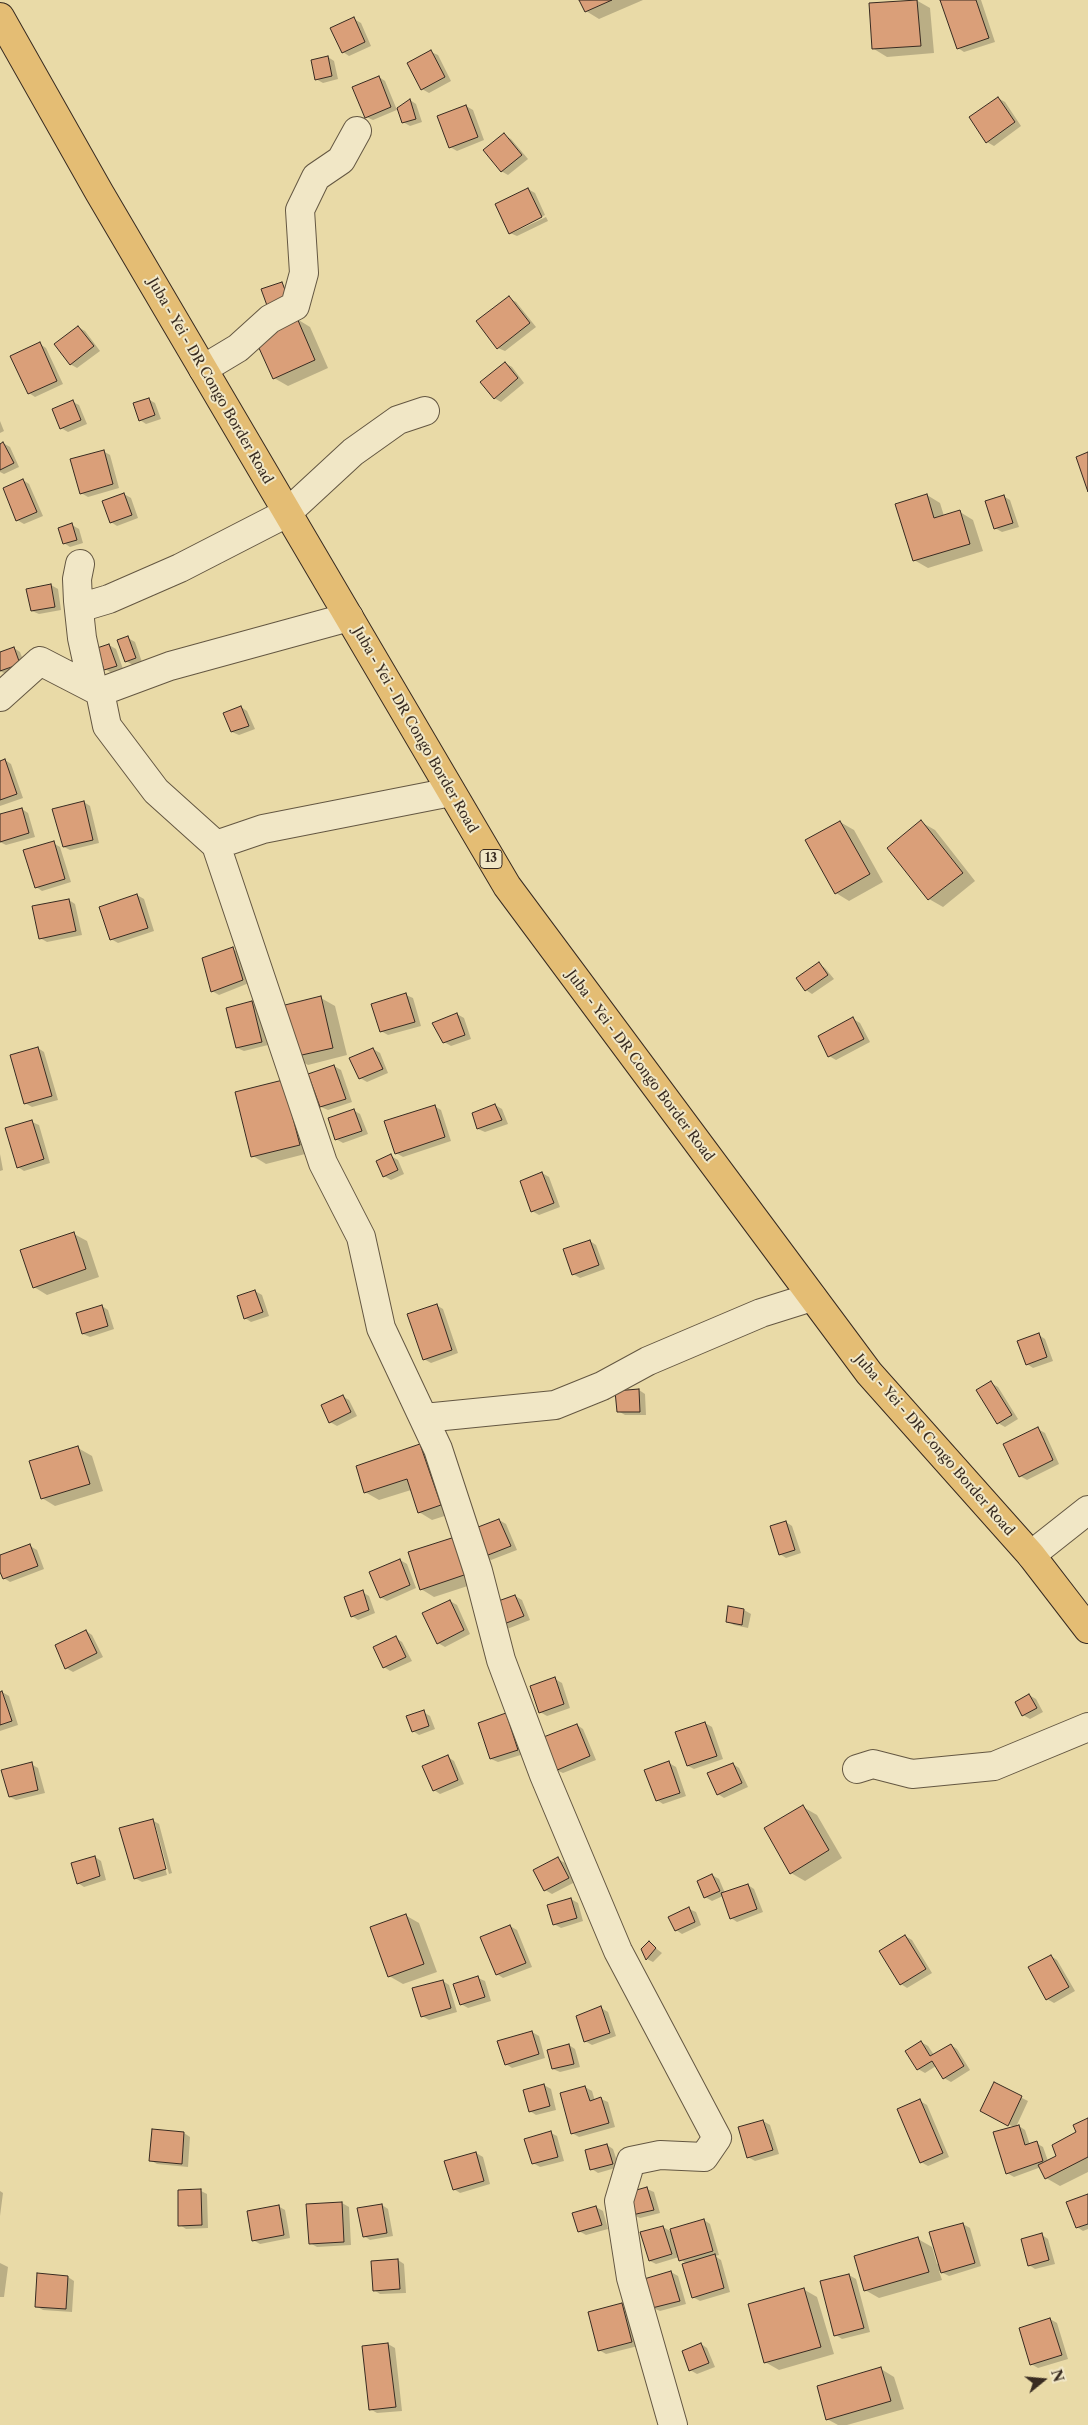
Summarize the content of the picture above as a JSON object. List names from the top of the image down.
{
  "streets": {
    "main road": ["Juba - Yei - DR Congo Border Road", "13"]
  },
  "north": "right"
}
